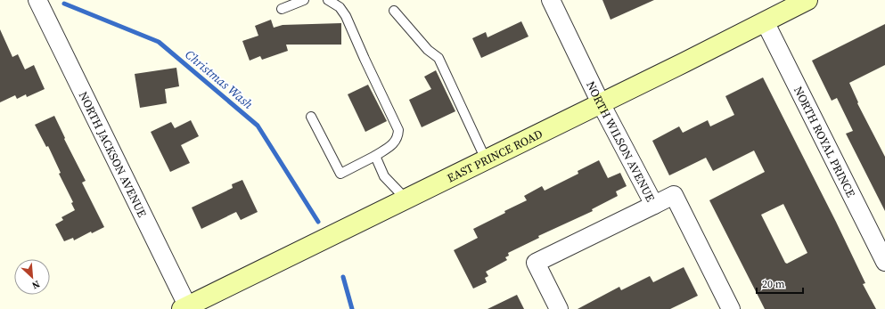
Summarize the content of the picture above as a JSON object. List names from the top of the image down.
{
  "streets": {
    "main road": ["EAST PRINCE ROAD"],
    "street": ["NORTH WILSON AVENUE", "NORTH ROYAL PRINCE", "NORTH JACKSON AVENUE"]
  },
  "crossings": [
    ["NORTH WILSON AVENUE", "EAST PRINCE ROAD"],
    ["NORTH ROYAL PRINCE", "EAST PRINCE ROAD"],
    ["NORTH JACKSON AVENUE", "EAST PRINCE ROAD"]
  ],
  "water": ["Christmas Wash"],
  "scale_bar": "20 m",
  "north": "bottom right"
}
